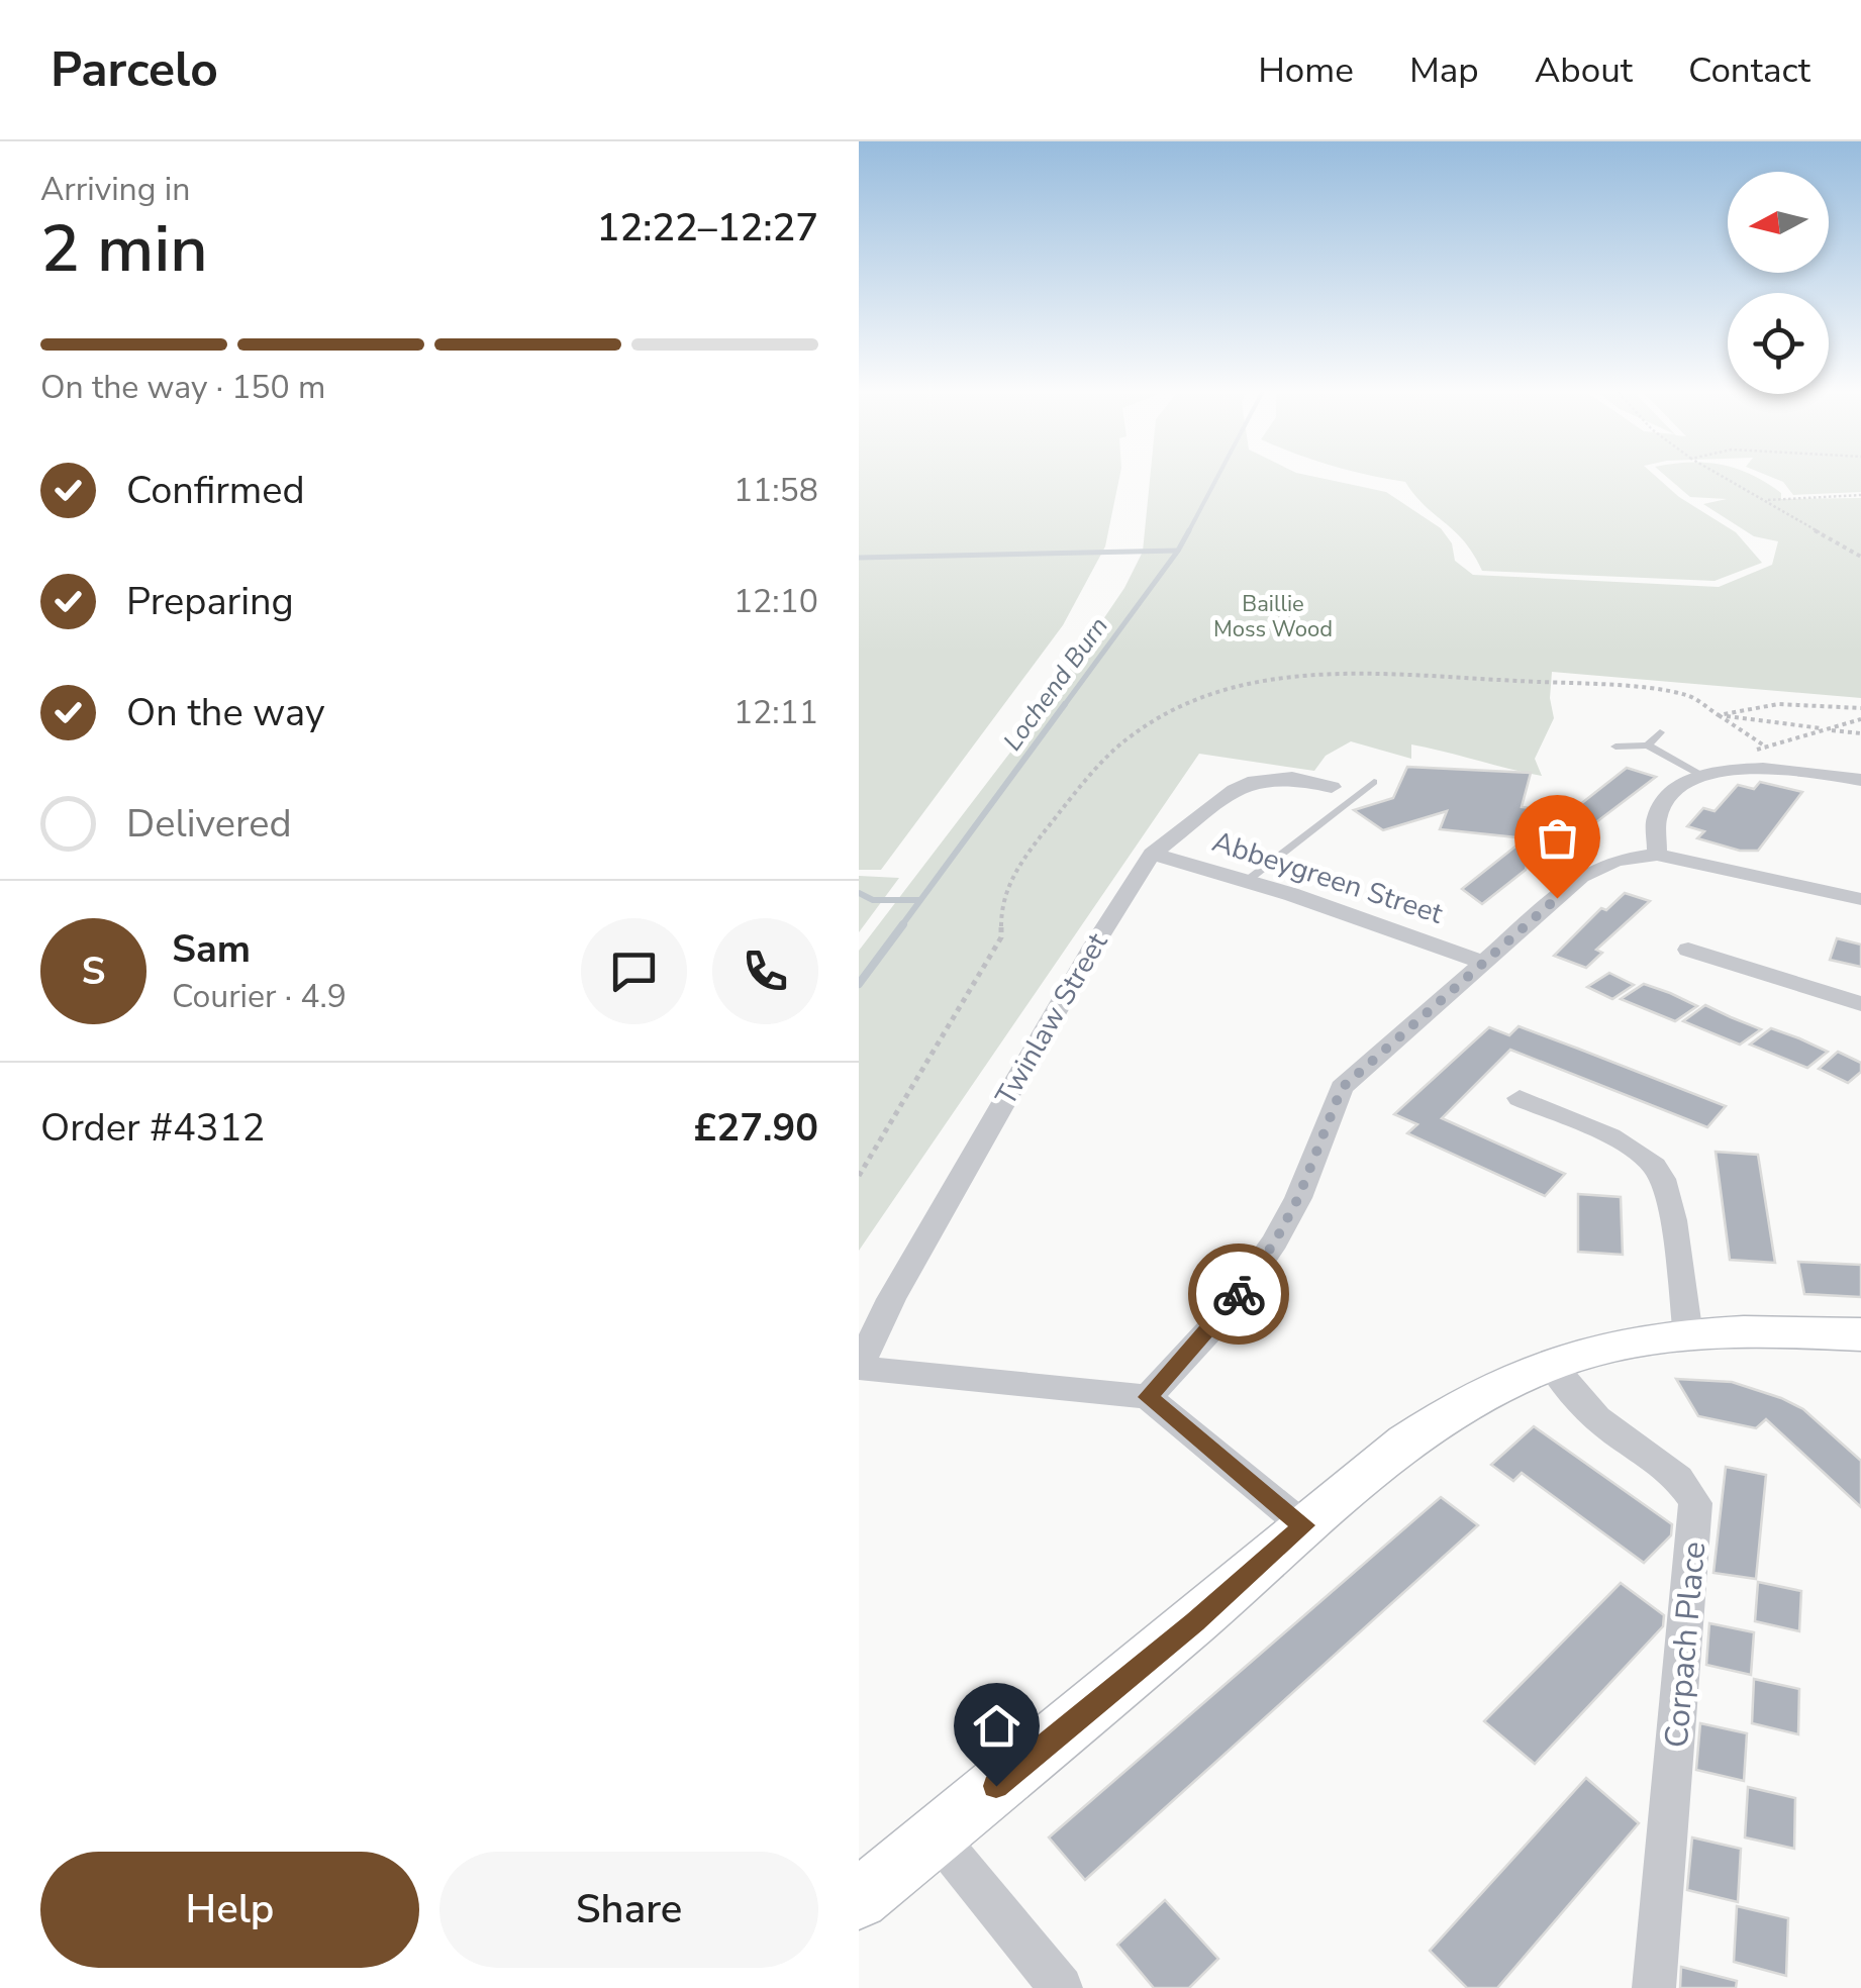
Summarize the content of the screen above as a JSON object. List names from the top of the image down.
{
  "streets": {
    "street": ["Abbeygreen Street", "Twinlaw Street", "Corpach Place"]
  },
  "crossings": [
    ["Abbeygreen Street", "Twinlaw Street"]
  ],
  "water": ["Lochend Burn"],
  "parks": ["Baillie Moss Wood"],
  "north": "left",
  "page": {
    "header": "Parcelo",
    "nav": [
      "Home",
      "Map",
      "About",
      "Contact"
    ],
    "heading": ["2 min", "Arriving in", "12:22–12:27"],
    "panel": [
      "Sam",
      "Courier · 4.9",
      "Order #4312",
      "£27.90"
    ],
    "bar": "On the way · 150 m",
    "list": [
      ["Confirmed", "11:58"],
      ["Preparing", "12:10"],
      ["On the way", "12:11"],
      "Delivered"
    ],
    "round": "S",
    "buttons": ["Help", "Share"]
  }
}
